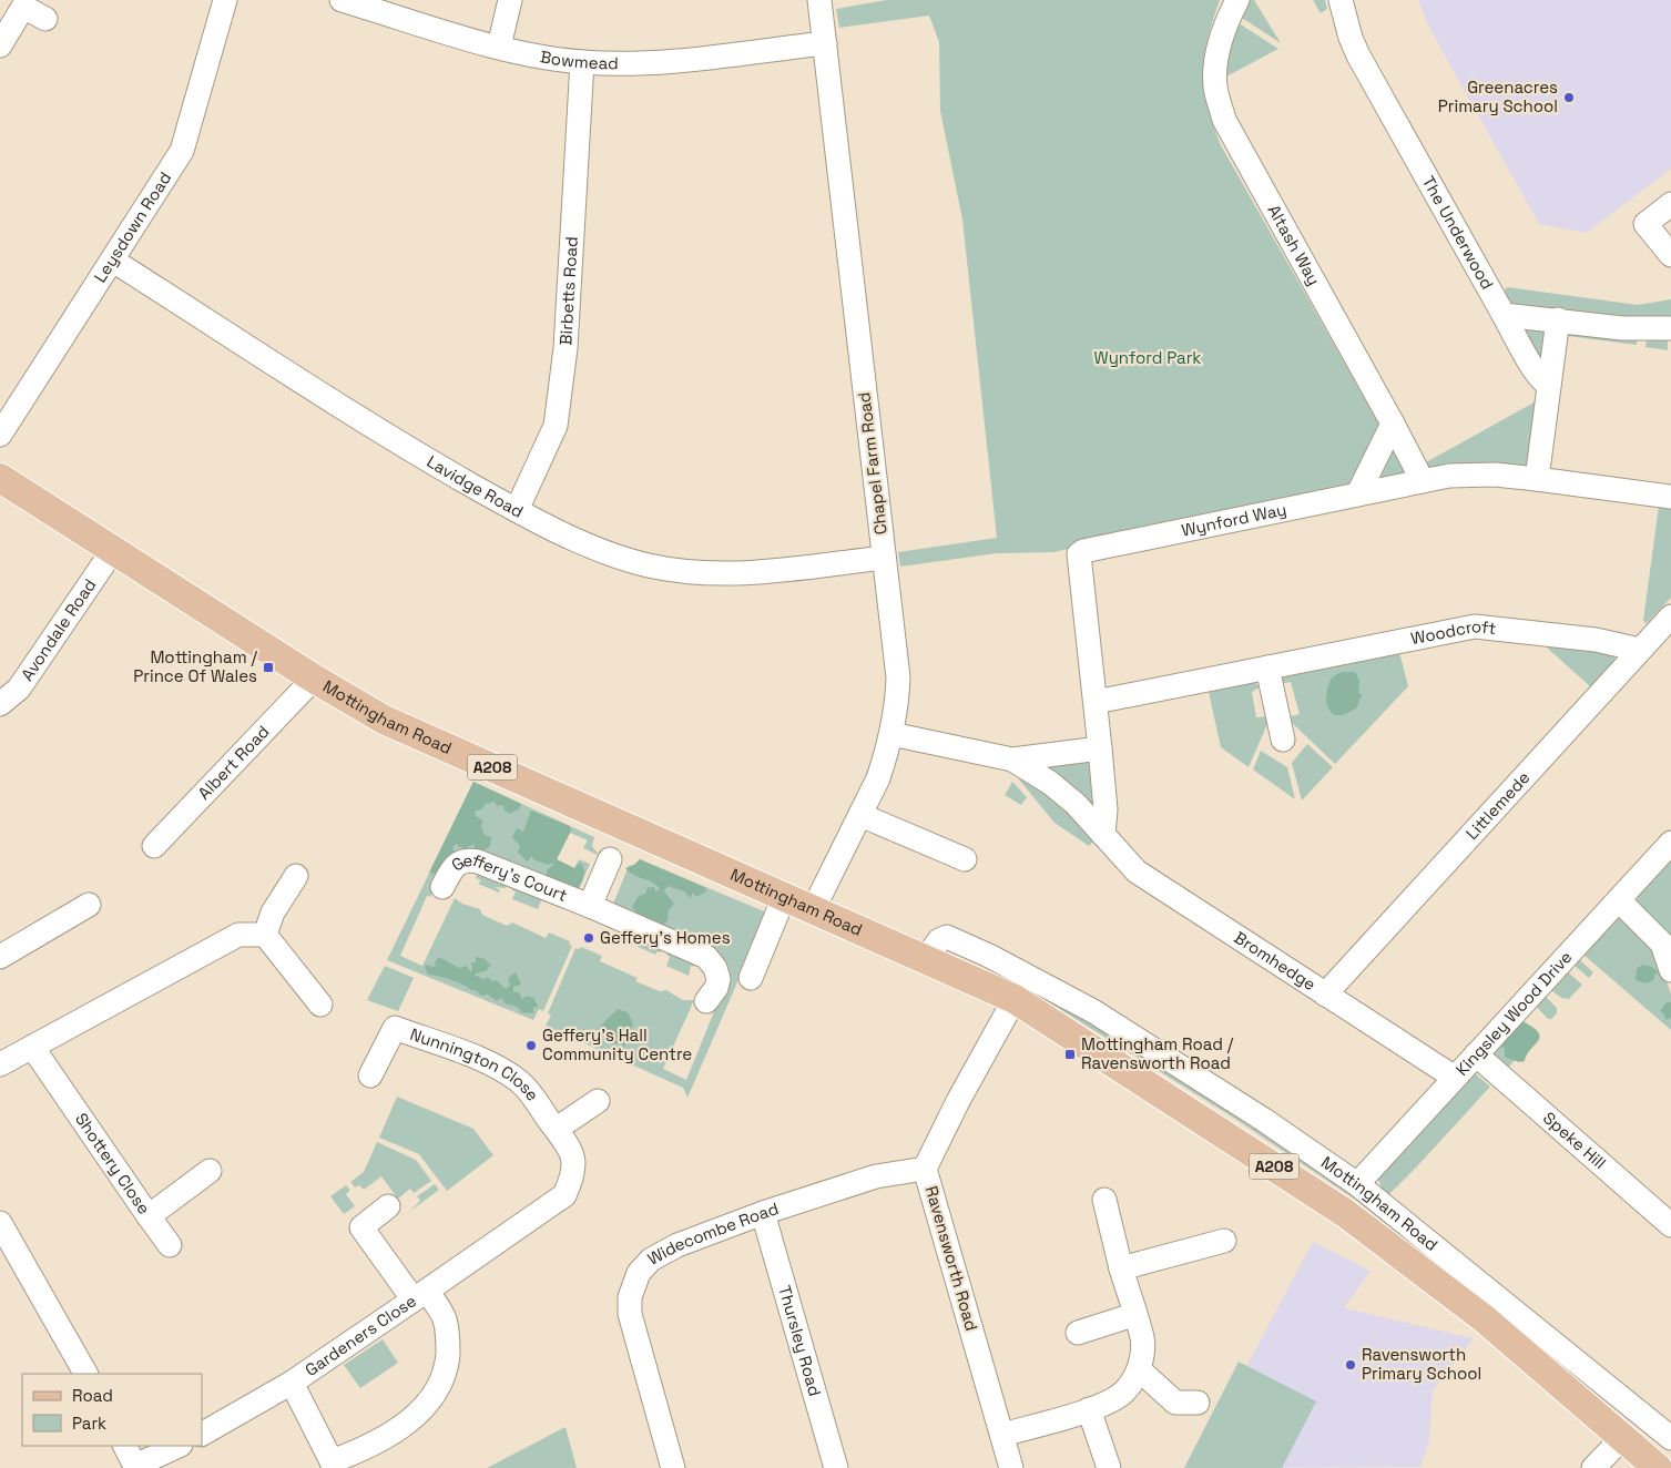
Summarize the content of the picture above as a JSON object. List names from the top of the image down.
{
  "streets": {
    "main road": ["Mottingham Road", "A208"],
    "street": [
      "Bowmead",
      "Leysdown Road",
      "The Underwood",
      "Altash Way",
      "Birbetts Road",
      "Chapel Farm Road",
      "Lavidge Road",
      "Wynford Way",
      "Avondale Road",
      "Woodcroft",
      "Albert Road",
      "Littlemede",
      "Geffery's Court",
      "Bromhedge",
      "Kingsley Wood Drive",
      "Nunnington Close",
      "Speke Hill",
      "Shottery Close",
      "Widecombe Road",
      "Ravensworth Road",
      "Gardeners Close",
      "Thursley Road"
    ]
  },
  "crossings": [
    ["Bowmead", "Birbetts Road"],
    ["Bowmead", "Chapel Farm Road"],
    ["Leysdown Road", "Lavidge Road"],
    ["Altash Way", "Wynford Way"],
    ["Birbetts Road", "Lavidge Road"],
    ["Chapel Farm Road", "Lavidge Road"],
    ["Chapel Farm Road", "Mottingham Road"],
    ["Chapel Farm Road", "Bromhedge"],
    ["Wynford Way", "Woodcroft"],
    ["Avondale Road", "Mottingham Road"],
    ["Woodcroft", "Littlemede"],
    ["Mottingham Road", "Albert Road"],
    ["Mottingham Road", "Kingsley Wood Drive"],
    ["Mottingham Road", "Ravensworth Road"],
    ["Littlemede", "Bromhedge"],
    ["Bromhedge", "Kingsley Wood Drive"],
    ["Kingsley Wood Drive", "Speke Hill"],
    ["Nunnington Close", "Gardeners Close"],
    ["Widecombe Road", "Ravensworth Road"],
    ["Widecombe Road", "Thursley Road"]
  ],
  "parks": ["Wynford Park"],
  "places": {
    "other": [
      "Greenacres Primary School",
      "Geffery's Homes",
      "Geffery's Hall Community Centre",
      "Ravensworth Primary School"
    ],
    "transit": ["Mottingham / Prince Of Wales", "Mottingham Road / Ravensworth Road"]
  },
  "legend": ["Road", "Park"]
}
